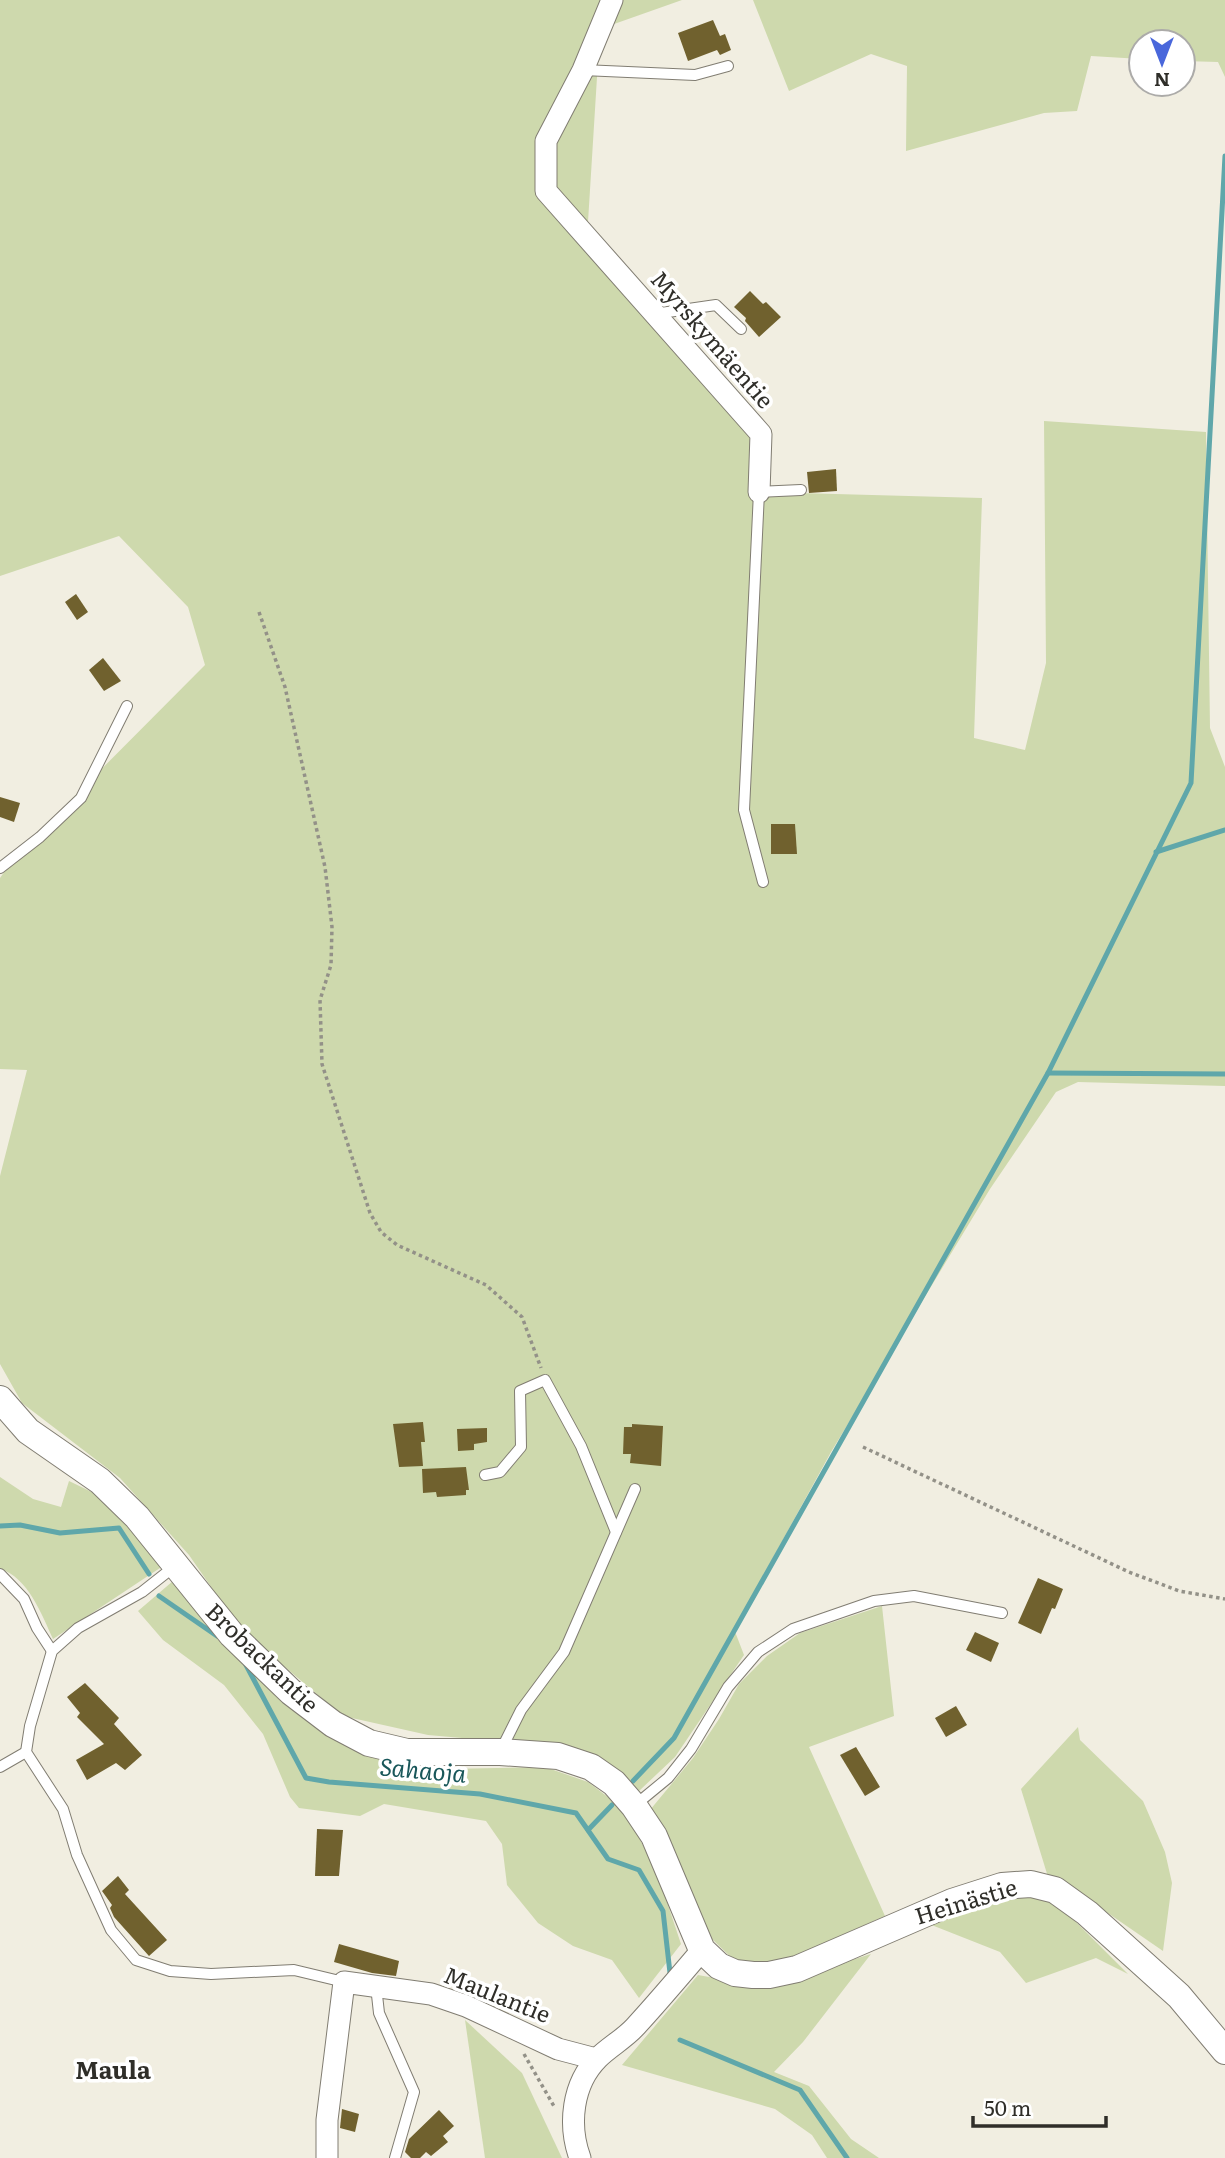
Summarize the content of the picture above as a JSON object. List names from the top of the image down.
{
  "streets": {
    "street": [
      "Myrskymäentie",
      "Brobackantie",
      "Heinästie",
      "Maulantie"
    ]
  },
  "crossings": [
    ["Brobackantie", "Heinästie"]
  ],
  "districts": ["Maula"],
  "water": ["Sahaoja"],
  "scale_bar": "50 m",
  "north": "bottom"
}
